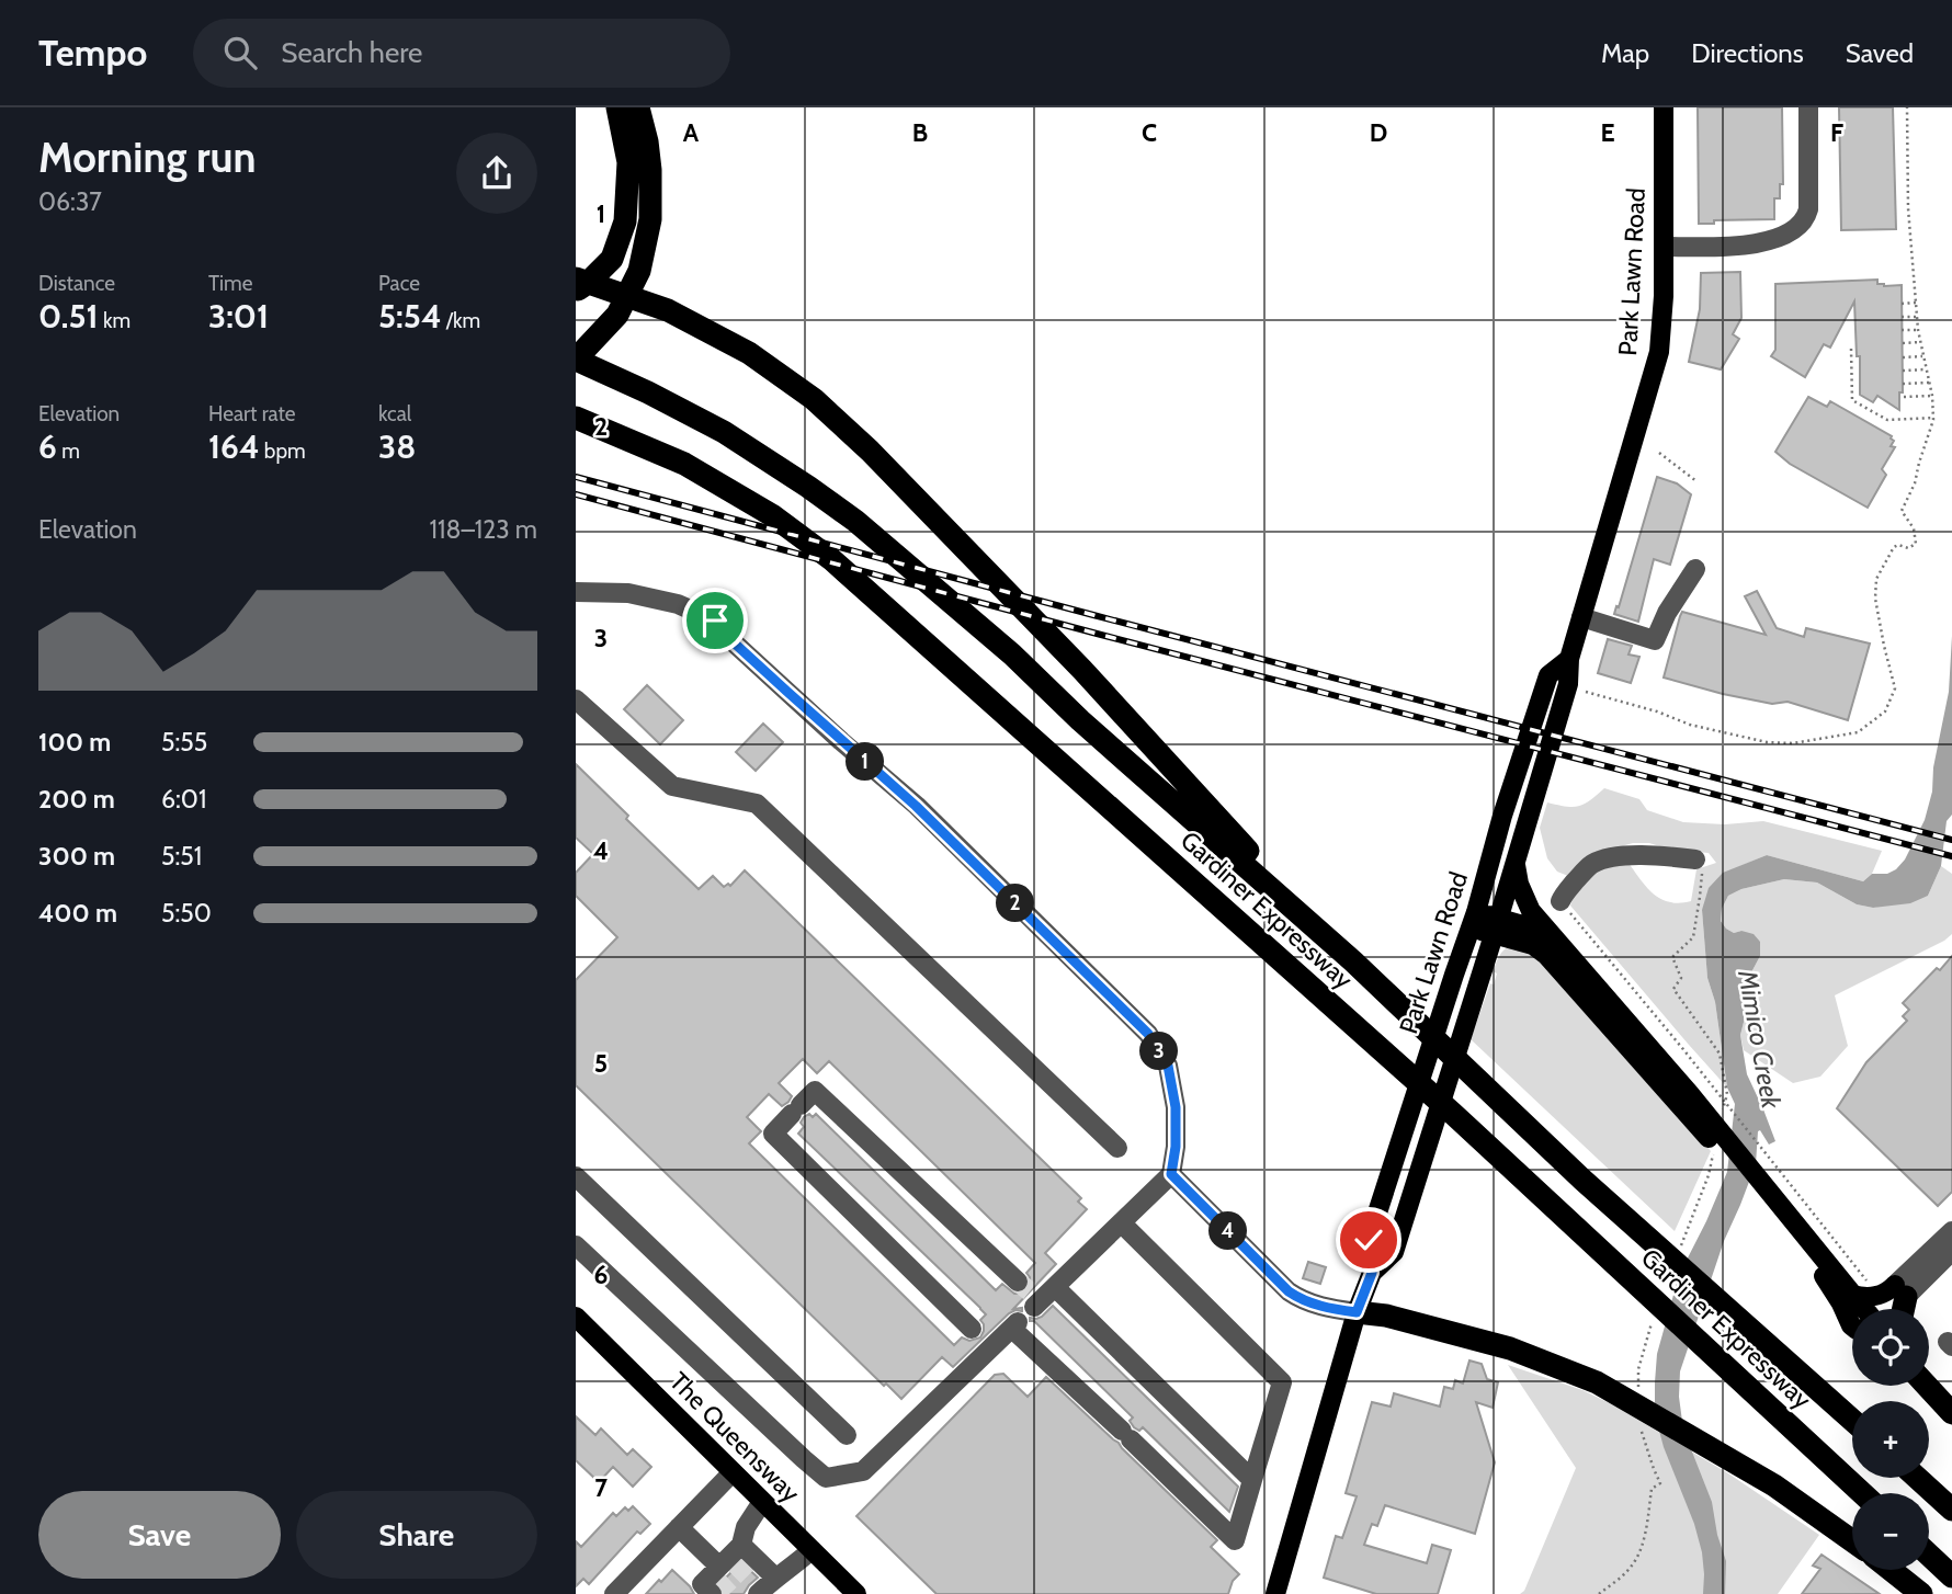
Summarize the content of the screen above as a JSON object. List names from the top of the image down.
{
  "streets": {
    "highway": ["Gardiner Expressway"],
    "main road": ["Park Lawn Road", "The Queensway"]
  },
  "water": ["Mimico Creek"],
  "page": {
    "header": "Tempo",
    "search": "Search here",
    "nav": ["Map", "Directions", "Saved"],
    "heading": ["Morning run", "06:37"],
    "stats": [
      ["Distance", "0.51 km"],
      ["Time", "3:01"],
      ["Pace", "5:54 /km"],
      ["Elevation", "6 m"],
      ["Heart rate", "164 bpm"],
      ["kcal", "38"]
    ],
    "chart": ["Elevation", "118–123 m"],
    "list": [
      {
        "name": "100 m",
        "note": "5:55"
      },
      {
        "name": "200 m",
        "note": "6:01"
      },
      {
        "name": "300 m",
        "note": "5:51"
      },
      {
        "name": "400 m",
        "note": "5:50"
      }
    ],
    "pins": [
      "1",
      "2",
      "3",
      "4"
    ],
    "map_buttons": ["+", "−"],
    "buttons": ["Save", "Share"]
  },
  "grid": {
    "columns": [
      "A",
      "B",
      "C",
      "D",
      "E",
      "F"
    ],
    "rows": [
      "1",
      "2",
      "3",
      "4",
      "5",
      "6",
      "7"
    ]
  }
}
